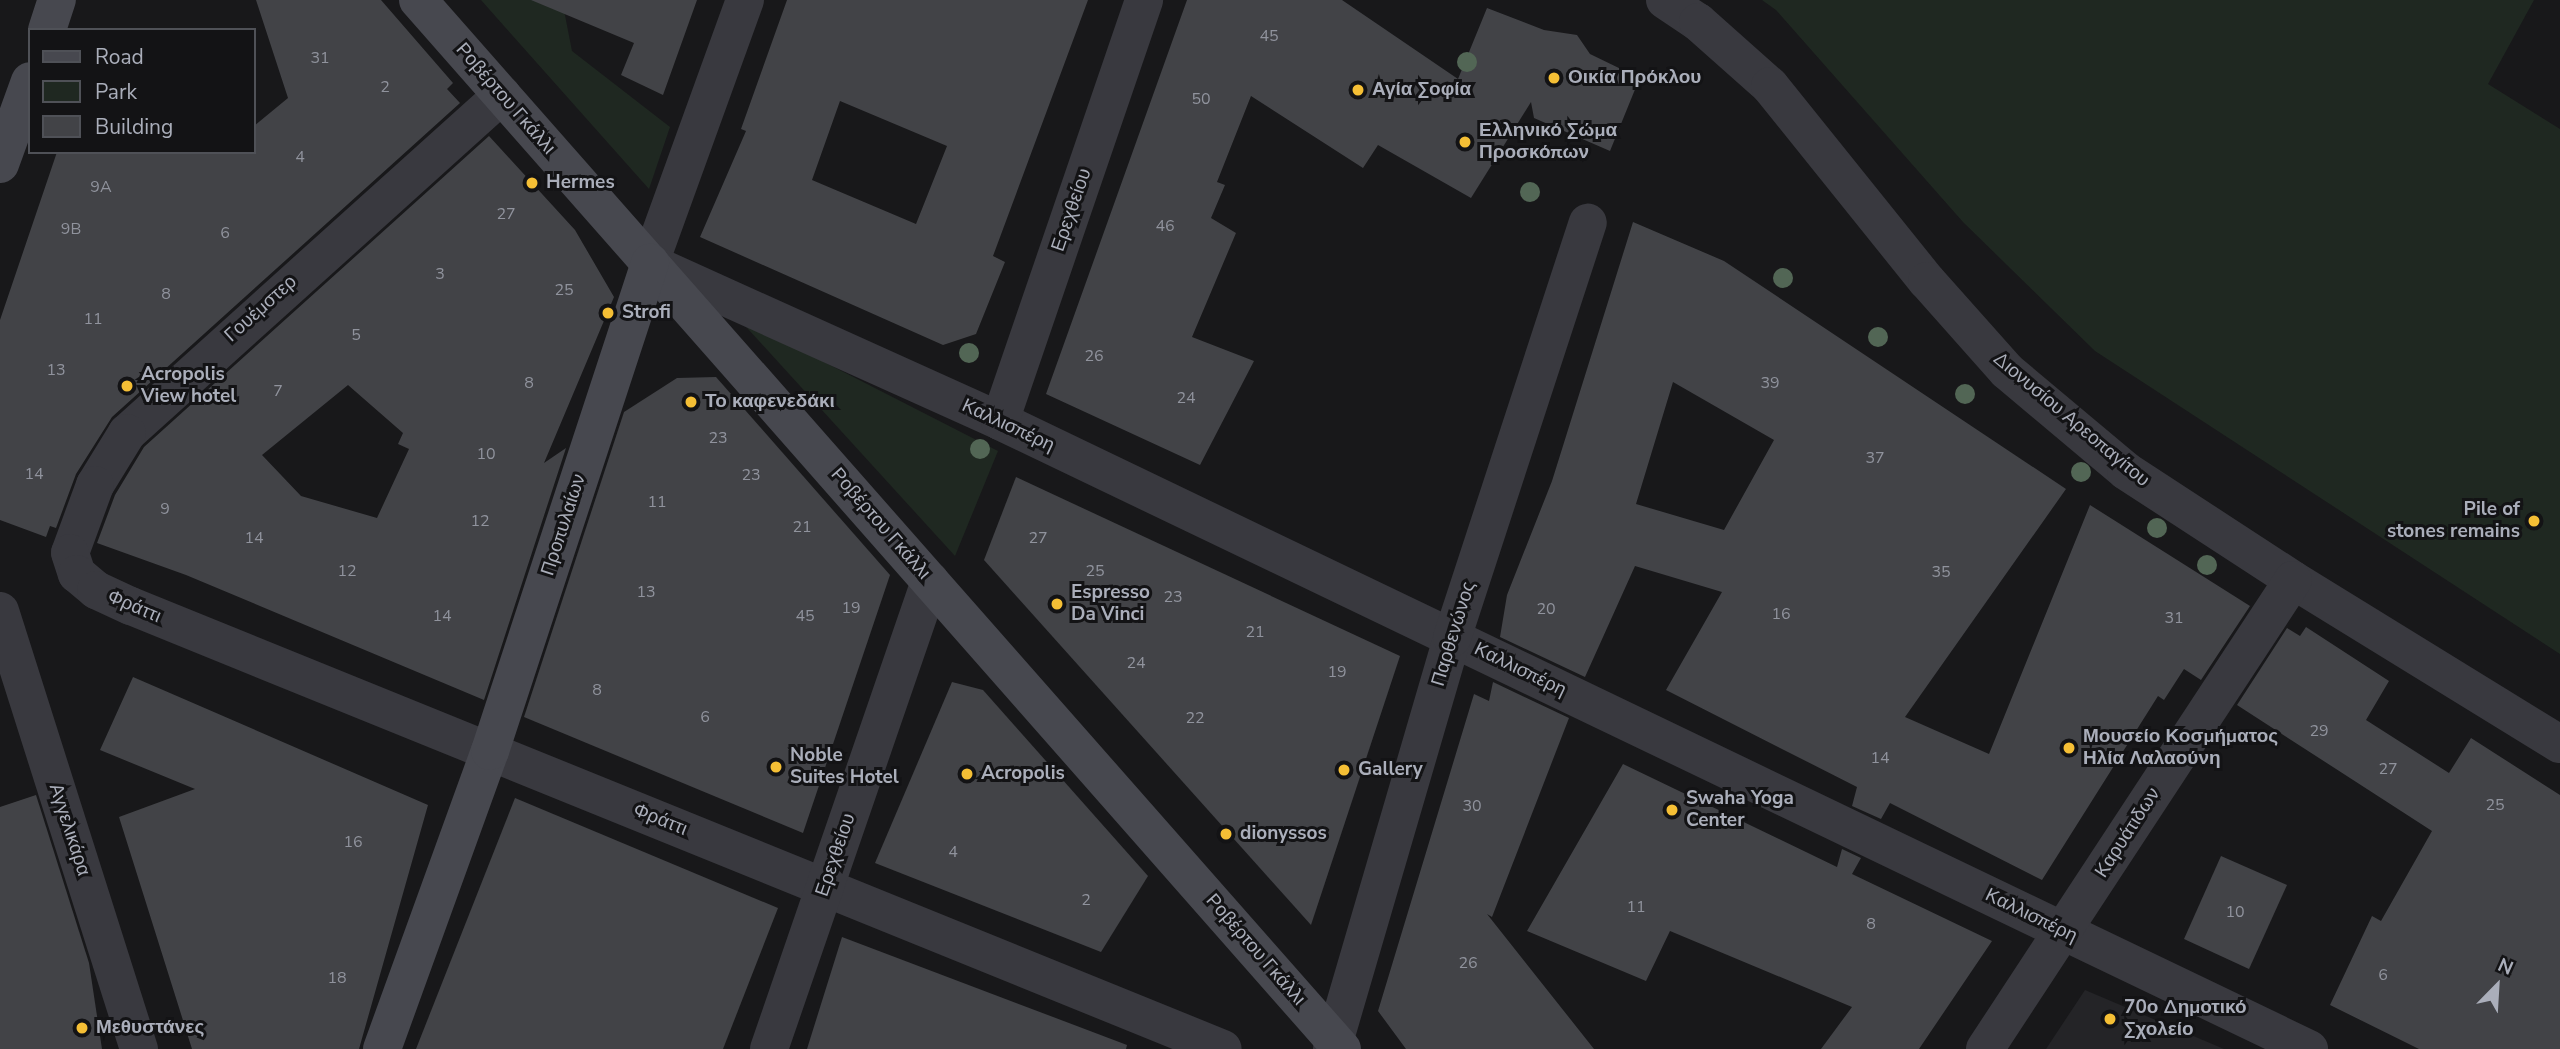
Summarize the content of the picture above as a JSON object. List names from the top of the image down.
{
  "streets": {
    "street": [
      "Ροβέρτου Γκάλλι",
      "Ερεχθείου",
      "Γουέμστερ",
      "Διονυσίου Αρεοπαγίτου",
      "Καλλισπέρη",
      "Προπυλαίων",
      "Φράττι",
      "Παρθενώνος",
      "Αγγελικάρα",
      "Καρυάτιδων"
    ]
  },
  "crossings": [
    ["Ροβέρτου Γκάλλι", "Ερεχθείου"],
    ["Ροβέρτου Γκάλλι", "Γουέμστερ"],
    ["Ροβέρτου Γκάλλι", "Καλλισπέρη"],
    ["Ροβέρτου Γκάλλι", "Προπυλαίων"],
    ["Ροβέρτου Γκάλλι", "Παρθενώνος"],
    ["Ερεχθείου", "Καλλισπέρη"],
    ["Ερεχθείου", "Φράττι"],
    ["Γουέμστερ", "Φράττι"],
    ["Διονυσίου Αρεοπαγίτου", "Καρυάτιδων"],
    ["Καλλισπέρη", "Προπυλαίων"],
    ["Καλλισπέρη", "Παρθενώνος"],
    ["Καλλισπέρη", "Καρυάτιδων"],
    ["Προπυλαίων", "Φράττι"]
  ],
  "places": [
    "Οικία Πρόκλου",
    "Αγία Σοφία",
    "Ελληνικό Σώμα Προσκόπων",
    "Hermes",
    "Strofi",
    "Acropolis View hotel",
    "Το καφενεδάκι",
    "Pile of stones remains",
    "Espresso Da Vinci",
    "Μουσείο Κοσμήματος Ηλία Λαλαούνη",
    "Noble Suites Hotel",
    "Gallery",
    "Acropolis",
    "Swaha Yoga Center",
    "dionyssos",
    "70ο Δημοτικό Σχολείο",
    "Μεθυστάνες"
  ],
  "house_numbers": [
    "45",
    "31",
    "2",
    "50",
    "4",
    "9A",
    "27",
    "46",
    "9B",
    "6",
    "3",
    "25",
    "8",
    "11",
    "5",
    "26",
    "13",
    "8",
    "39",
    "7",
    "24",
    "23",
    "10",
    "37",
    "14",
    "23",
    "11",
    "9",
    "12",
    "21",
    "14",
    "27",
    "12",
    "25",
    "35",
    "13",
    "23",
    "19",
    "20",
    "16",
    "14",
    "45",
    "31",
    "21",
    "24",
    "19",
    "8",
    "6",
    "22",
    "29",
    "14",
    "27",
    "25",
    "30",
    "16",
    "4",
    "2",
    "11",
    "10",
    "8",
    "26",
    "6",
    "18"
  ],
  "legend": ["Road", "Park", "Building"],
  "north": "top right"
}
